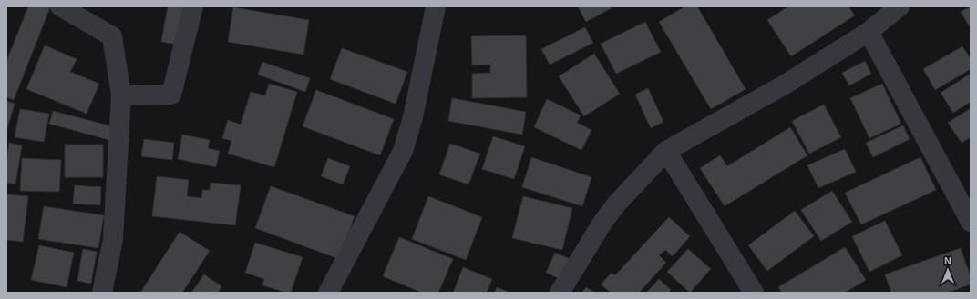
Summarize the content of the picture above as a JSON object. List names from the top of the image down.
{
  "north": "top"
}
